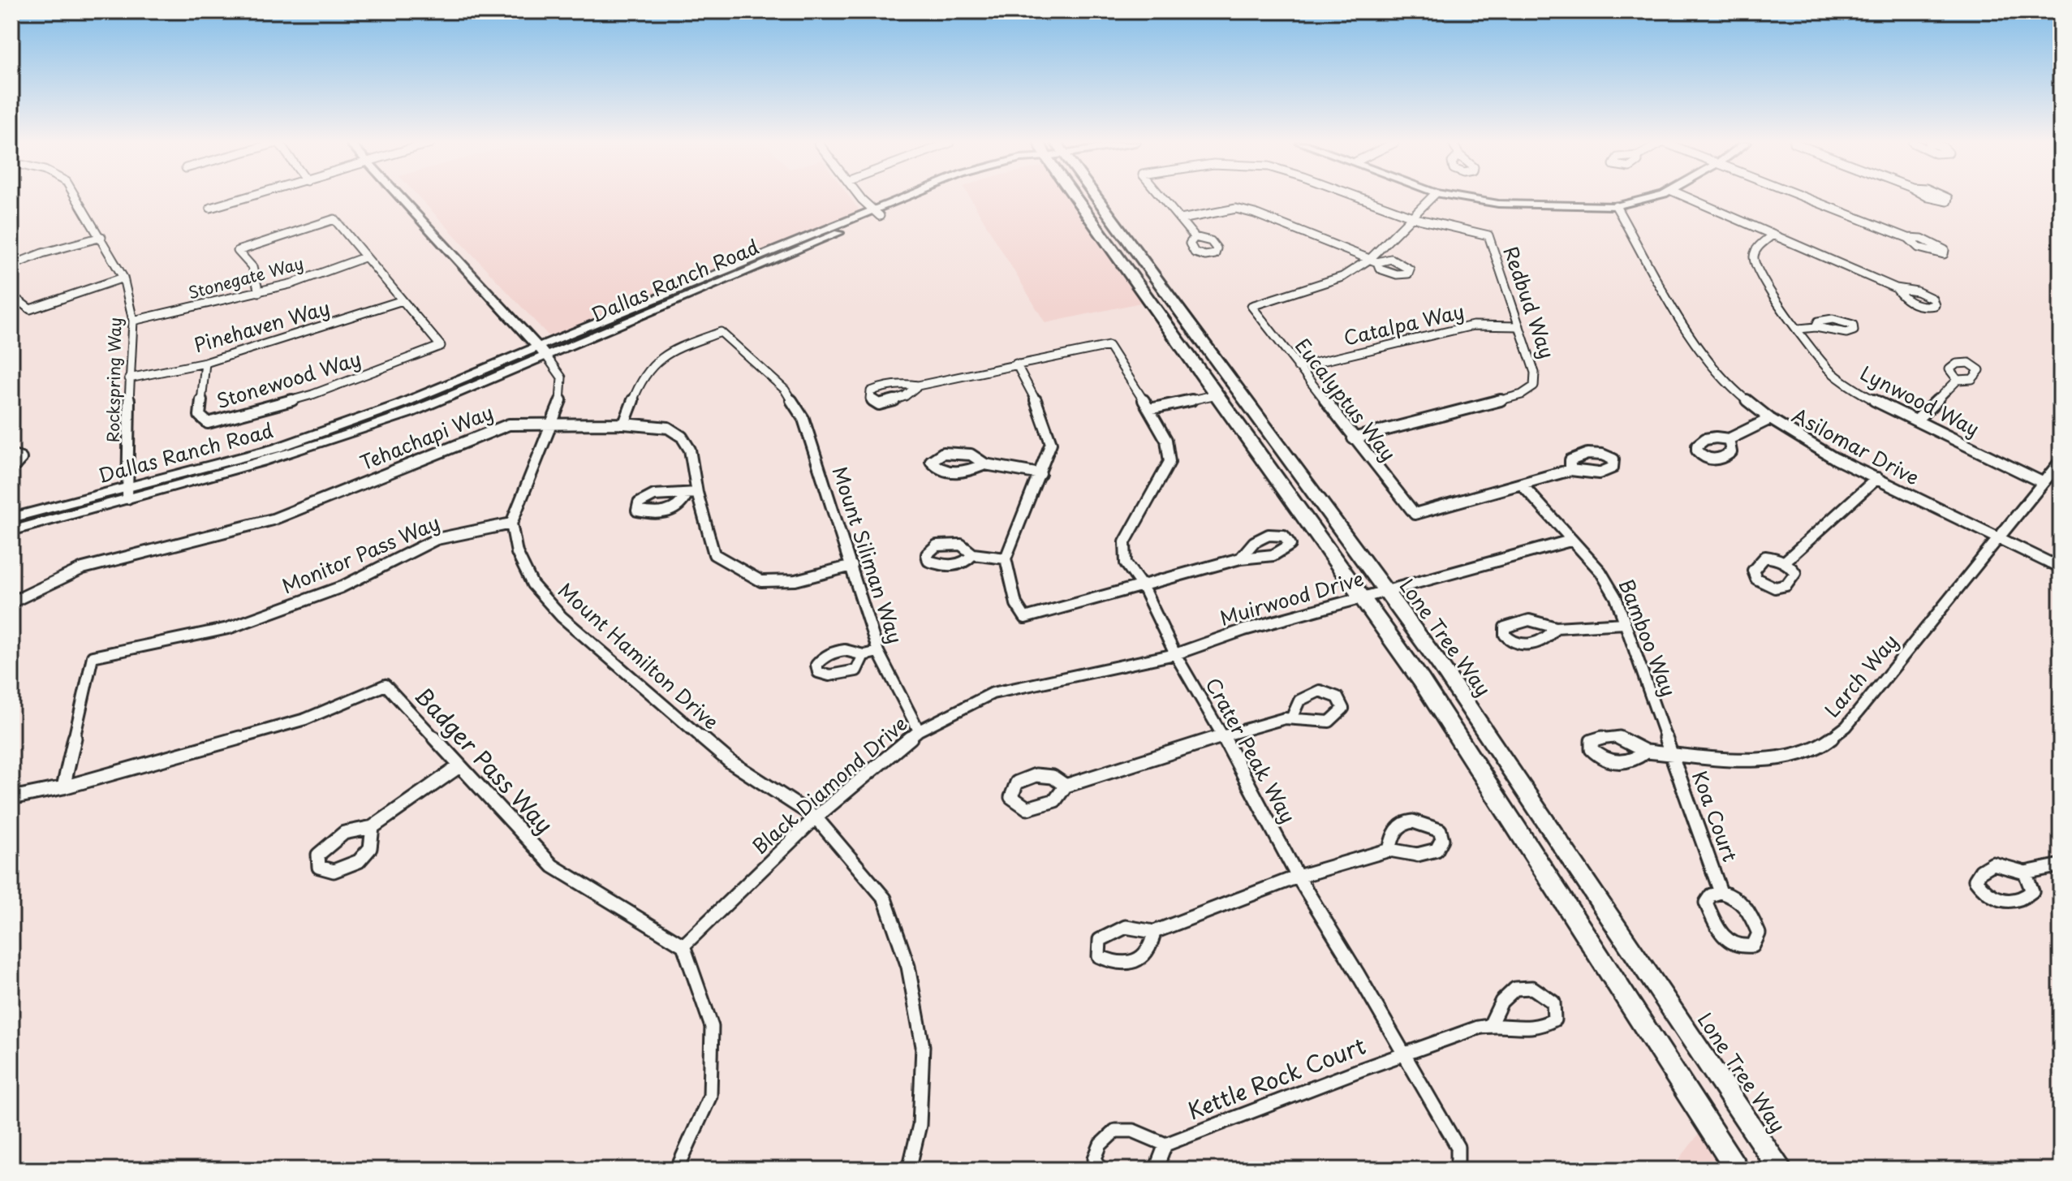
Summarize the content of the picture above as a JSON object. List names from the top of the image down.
{
  "streets": {
    "main road": ["Lone Tree Way"],
    "street": [
      "Stonegate Way",
      "Dallas Ranch Road",
      "Redbud Way",
      "Catalpa Way",
      "Pinehaven Way",
      "Rockspring Way",
      "Stonewood Way",
      "Eucalyptus Way",
      "Lynwood Way",
      "Tehachapi Way",
      "Asilomar Drive",
      "Monitor Pass Way",
      "Mount Siliman Way",
      "Muirwood Drive",
      "Bamboo Way",
      "Mount Hamilton Drive",
      "Larch Way",
      "Crater Peak Way",
      "Badger Pass Way",
      "Black Diamond Drive",
      "Koa Court",
      "Kettle Rock Court"
    ]
  },
  "crossings": [
    ["Stonegate Way", "Rockspring Way"],
    ["Dallas Ranch Road", "Rockspring Way"],
    ["Redbud Way", "Catalpa Way"],
    ["Redbud Way", "Eucalyptus Way"],
    ["Catalpa Way", "Eucalyptus Way"],
    ["Pinehaven Way", "Rockspring Way"],
    ["Pinehaven Way", "Stonewood Way"],
    ["Eucalyptus Way", "Bamboo Way"],
    ["Lynwood Way", "Larch Way"],
    ["Tehachapi Way", "Mount Siliman Way"],
    ["Asilomar Drive", "Larch Way"],
    ["Monitor Pass Way", "Mount Hamilton Drive"],
    ["Monitor Pass Way", "Badger Pass Way"],
    ["Mount Siliman Way", "Black Diamond Drive"],
    ["Muirwood Drive", "Lone Tree Way"],
    ["Muirwood Drive", "Bamboo Way"],
    ["Muirwood Drive", "Crater Peak Way"],
    ["Muirwood Drive", "Black Diamond Drive"],
    ["Bamboo Way", "Larch Way"],
    ["Bamboo Way", "Koa Court"],
    ["Mount Hamilton Drive", "Black Diamond Drive"],
    ["Larch Way", "Koa Court"],
    ["Crater Peak Way", "Black Diamond Drive"],
    ["Crater Peak Way", "Kettle Rock Court"],
    ["Badger Pass Way", "Black Diamond Drive"]
  ]
}
